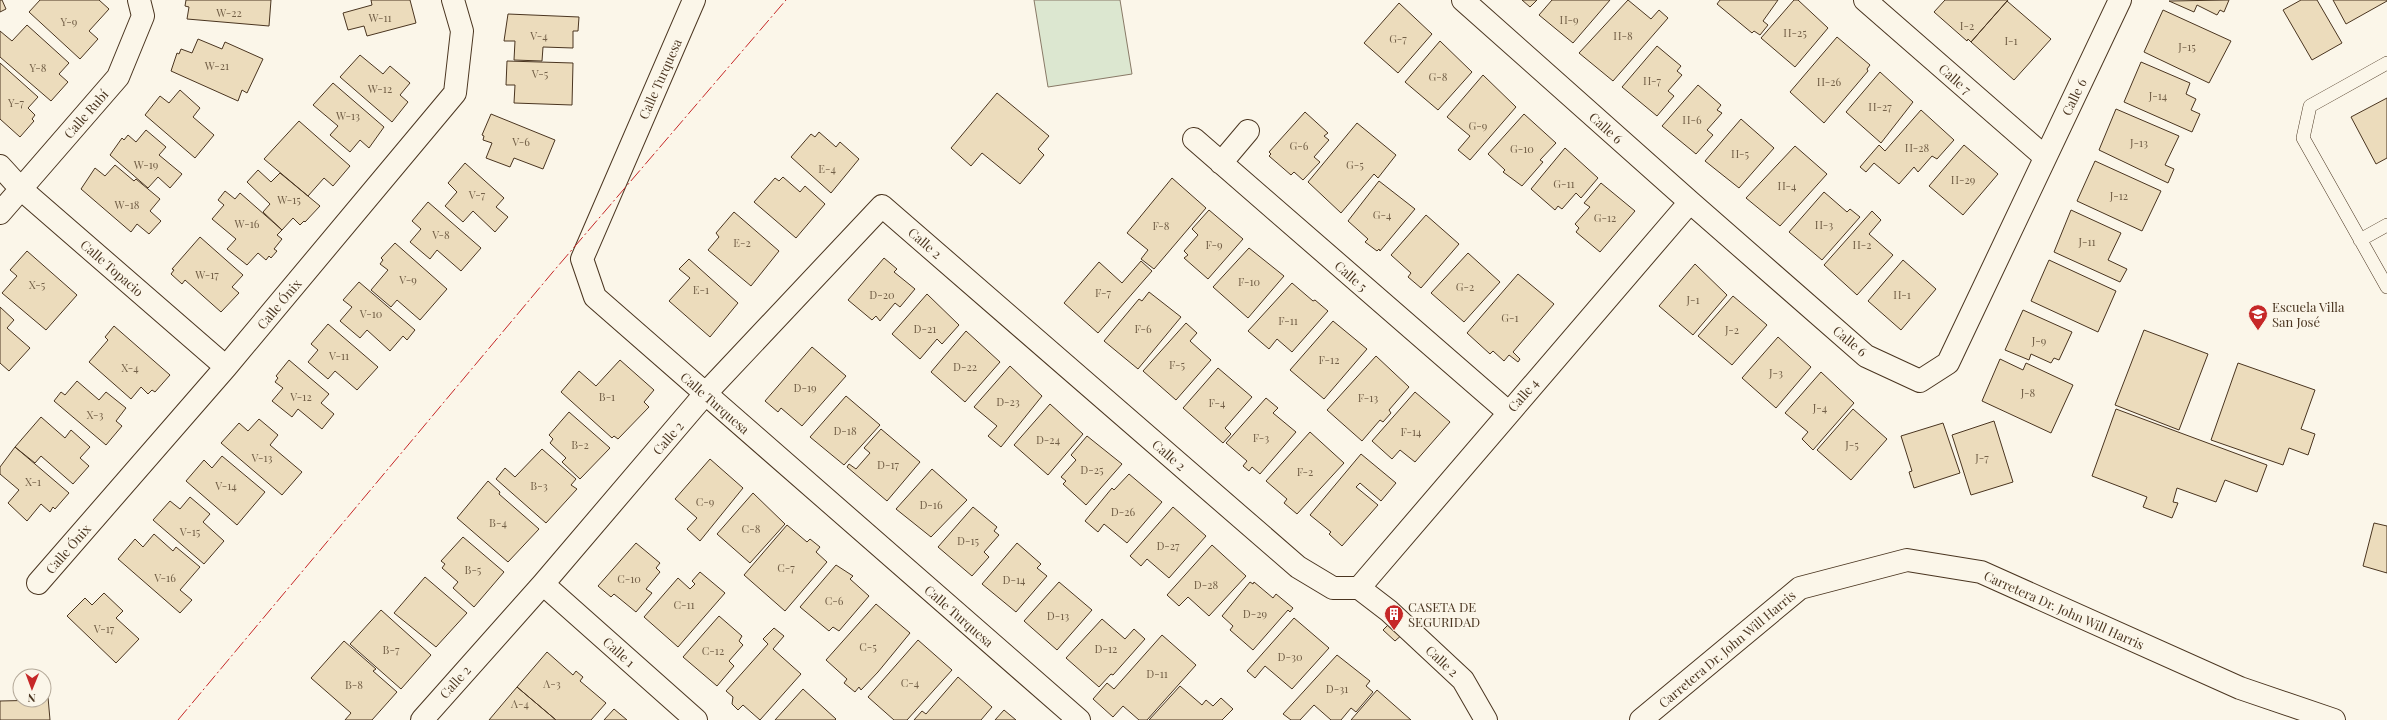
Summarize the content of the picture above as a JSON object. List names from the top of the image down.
{
  "streets": {
    "street": [
      "Calle Turquesa",
      "Calle 7",
      "Calle 6",
      "Calle Rubí",
      "Calle 2",
      "Calle Topacio",
      "Calle 5",
      "Calle Ónix",
      "Calle 4",
      "Carretera Dr. John Will Harris",
      "Calle 1"
    ]
  },
  "crossings": [
    ["Calle Turquesa", "Calle 2"],
    ["Calle 7", "Calle 6"],
    ["Calle 6", "Calle 4"],
    ["Calle Rubí", "Calle Topacio"],
    ["Calle 2", "Calle 4"],
    ["Calle 2", "Calle 1"],
    ["Calle Topacio", "Calle Ónix"],
    ["Calle 5", "Calle 4"]
  ],
  "places": {
    "school or university": ["Escuela Villa San José"],
    "building": ["CASETA DE SEGURIDAD"]
  },
  "house_numbers": [
    "W-22",
    "W-11",
    "H-9",
    "Y-9",
    "I-2",
    "H-25",
    "V-4",
    "H-8",
    "G-7",
    "I-1",
    "J-15",
    "W-21",
    "Y-8",
    "V-5",
    "G-8",
    "H-7",
    "H-26",
    "W-12",
    "J-14",
    "Y-7",
    "H-27",
    "W-13",
    "H-6",
    "G-9",
    "V-6",
    "J-13",
    "G-6",
    "H-28",
    "G-10",
    "H-5",
    "W-19",
    "G-5",
    "E-4",
    "H-29",
    "G-11",
    "H-4",
    "V-7",
    "J-12",
    "W-15",
    "W-18",
    "G-4",
    "G-12",
    "W-16",
    "H-3",
    "F-8",
    "V-8",
    "J-11",
    "E-2",
    "F-9",
    "H-2",
    "W-17",
    "V-9",
    "F-10",
    "X-5",
    "G-2",
    "E-1",
    "F-7",
    "D-20",
    "H-1",
    "J-1",
    "V-10",
    "G-1",
    "F-11",
    "D-21",
    "F-6",
    "J-2",
    "J-9",
    "V-11",
    "F-12",
    "F-5",
    "D-22",
    "X-4",
    "J-3",
    "D-19",
    "J-8",
    "V-12",
    "B-1",
    "F-13",
    "D-23",
    "F-4",
    "J-4",
    "X-3",
    "D-18",
    "F-14",
    "F-3",
    "D-24",
    "B-2",
    "J-5",
    "V-13",
    "J-7",
    "D-17",
    "D-25",
    "F-2",
    "X-1",
    "V-14",
    "B-3",
    "C-9",
    "D-16",
    "D-26",
    "B-4",
    "C-8",
    "V-15",
    "D-15",
    "D-27",
    "C-7",
    "B-5",
    "V-16",
    "C-10",
    "D-14",
    "D-28",
    "C-6",
    "C-11",
    "D-29",
    "D-13",
    "V-17",
    "C-5",
    "D-12",
    "B-7",
    "C-12",
    "D-30",
    "D-11",
    "C-4",
    "A-3",
    "B-8",
    "D-31",
    "A-4"
  ],
  "north": "bottom"
}
